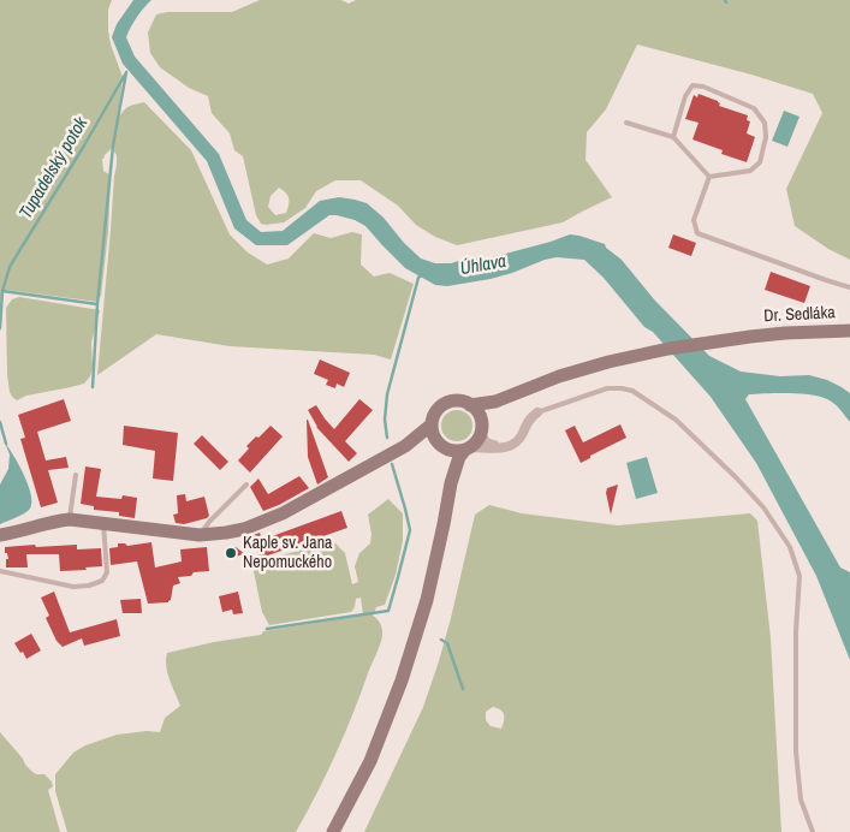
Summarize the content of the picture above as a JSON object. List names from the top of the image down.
{
  "streets": {
    "main road": ["Dr. Sedláka"]
  },
  "water": ["Tupadelský potok", "Úhlava"],
  "places": ["Kaple sv. Jana Nepomuckého"]
}
